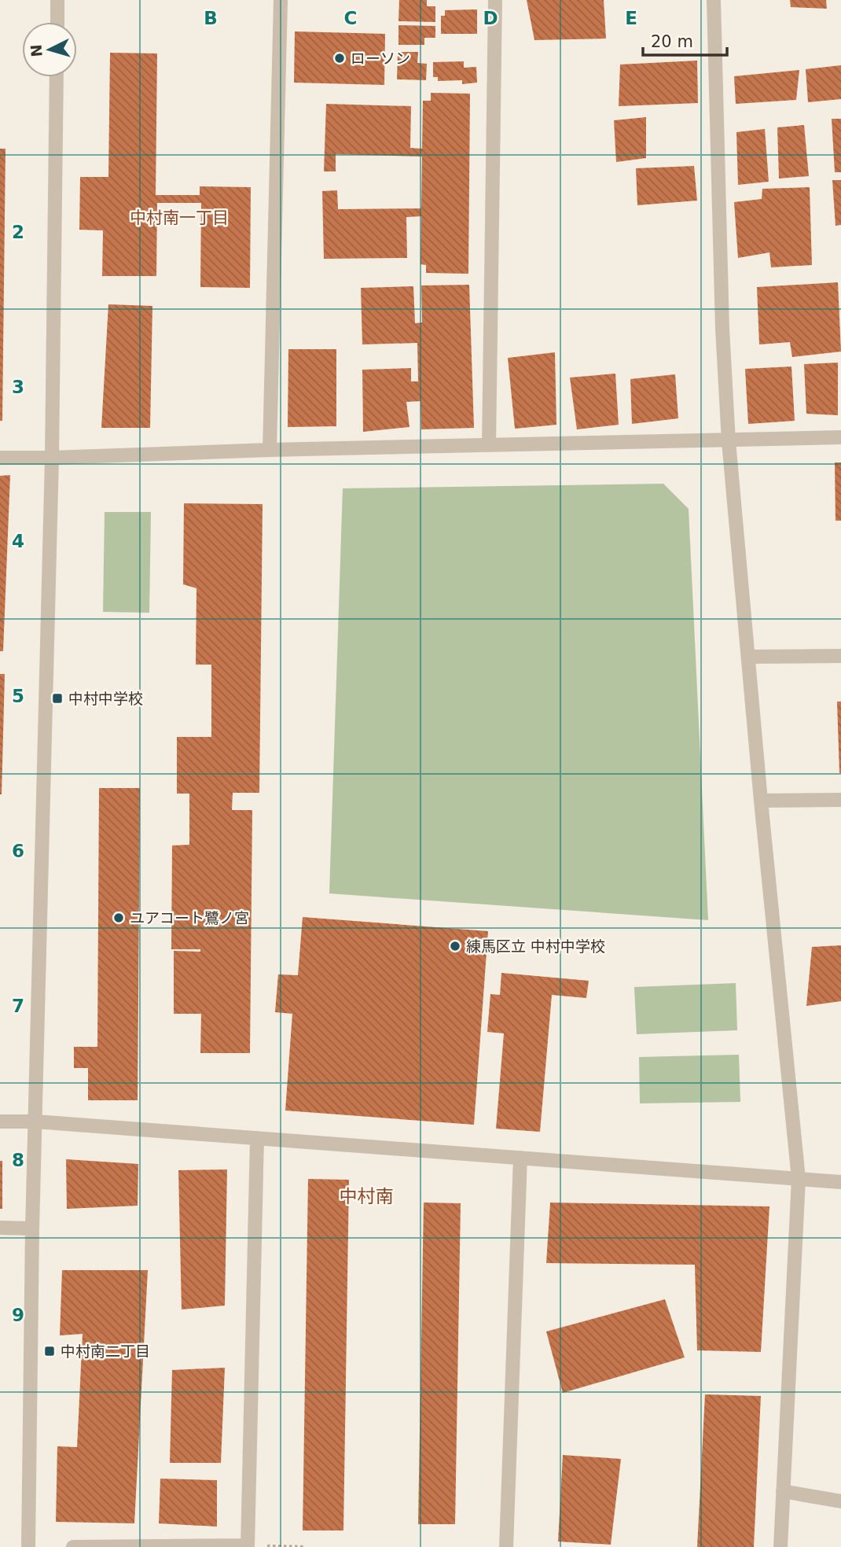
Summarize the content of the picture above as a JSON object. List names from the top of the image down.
{
  "districts": ["中村南一丁目", "中村南"],
  "places": {
    "other": ["ローソン", "ユアコート鷺ノ宮", "練馬区立 中村中学校"],
    "transit": ["中村中学校", "中村南二丁目"]
  },
  "scale_bar": "20 m",
  "north": "left",
  "grid": {
    "columns": [
      "B",
      "C",
      "D",
      "E"
    ],
    "rows": [
      "2",
      "3",
      "4",
      "5",
      "6",
      "7",
      "8",
      "9"
    ]
  }
}
